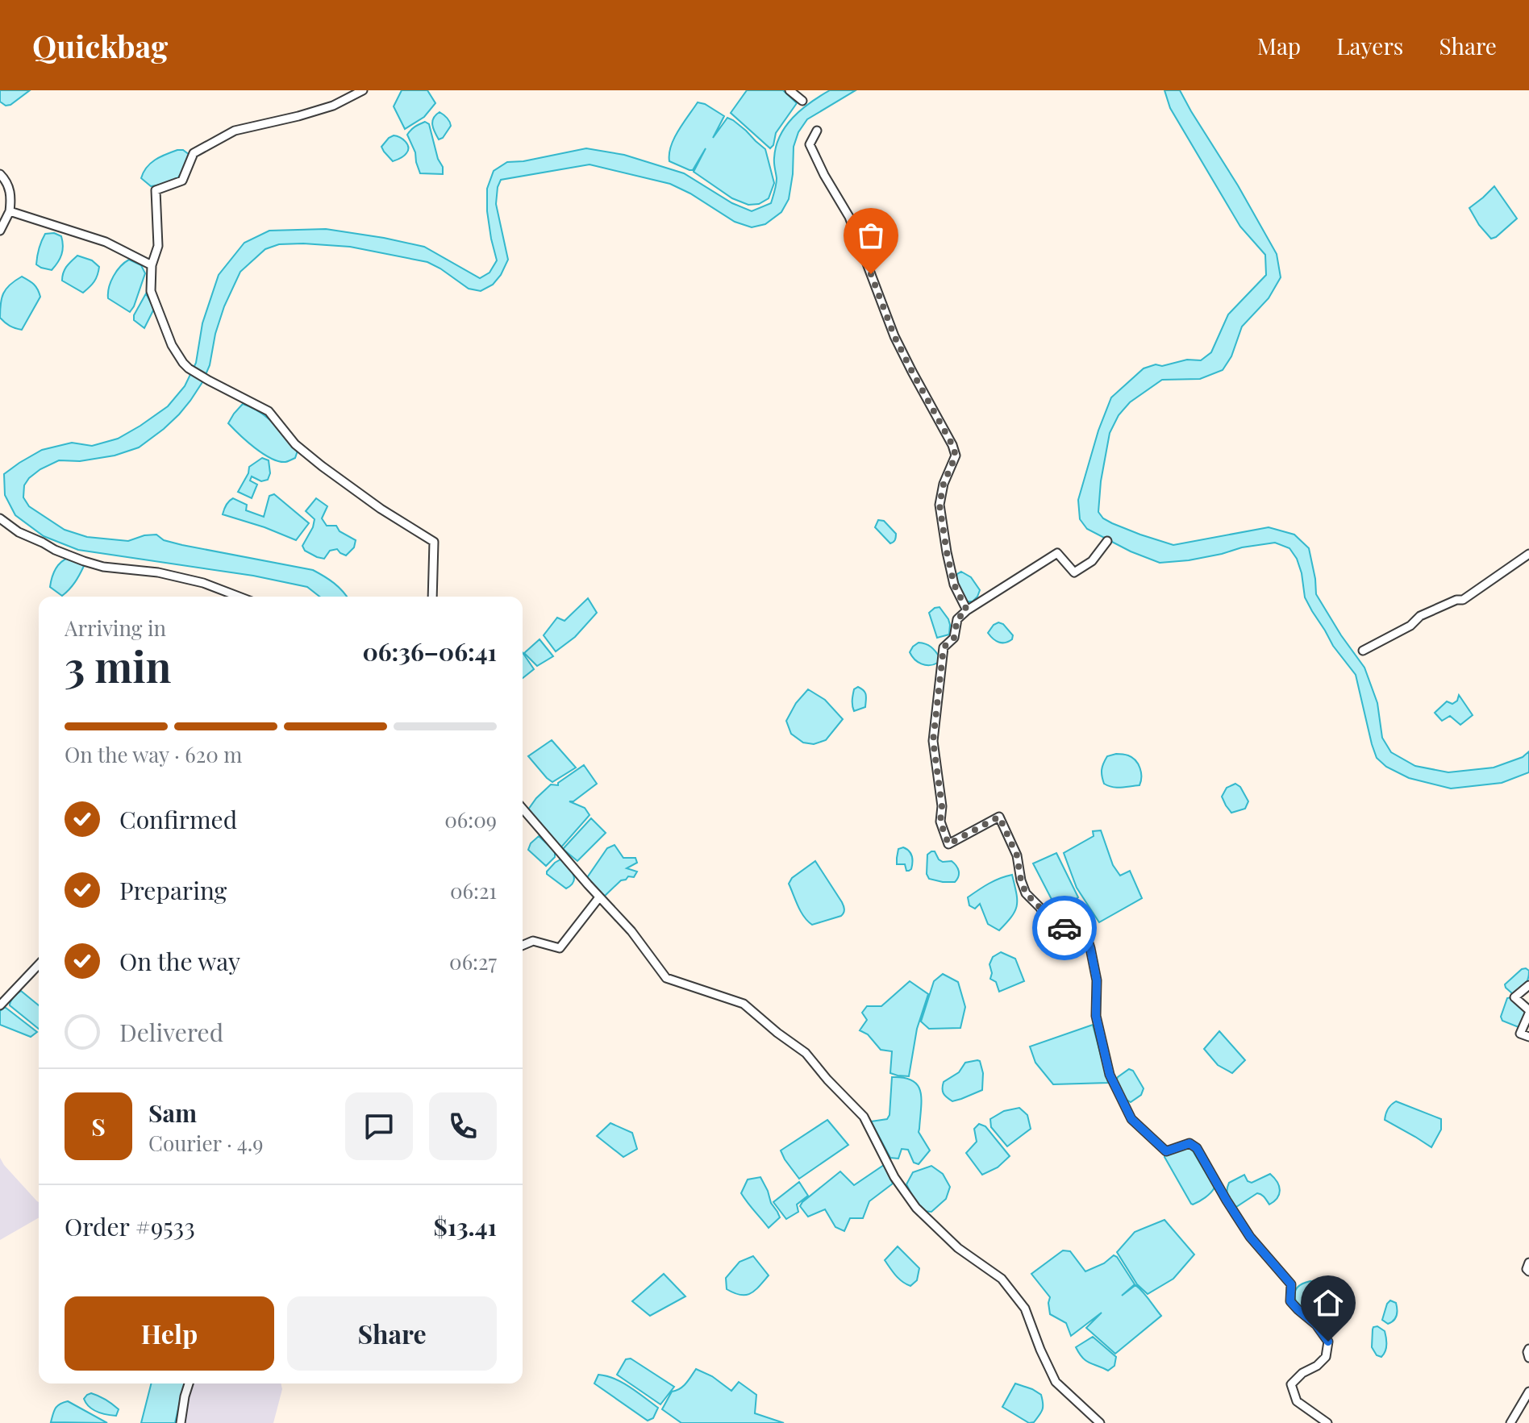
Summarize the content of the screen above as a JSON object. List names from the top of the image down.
{
  "page": {
    "header": "Quickbag",
    "nav": ["Map", "Layers", "Share"],
    "heading": ["3 min", "Arriving in", "06:36–06:41"],
    "panel": [
      "Sam",
      "Courier · 4.9",
      "Order #9533",
      "$13.41"
    ],
    "bar": "On the way · 620 m",
    "list": [
      ["Confirmed", "06:09"],
      ["Preparing", "06:21"],
      ["On the way", "06:27"],
      "Delivered"
    ],
    "round": "S",
    "buttons": ["Help", "Share"]
  }
}
